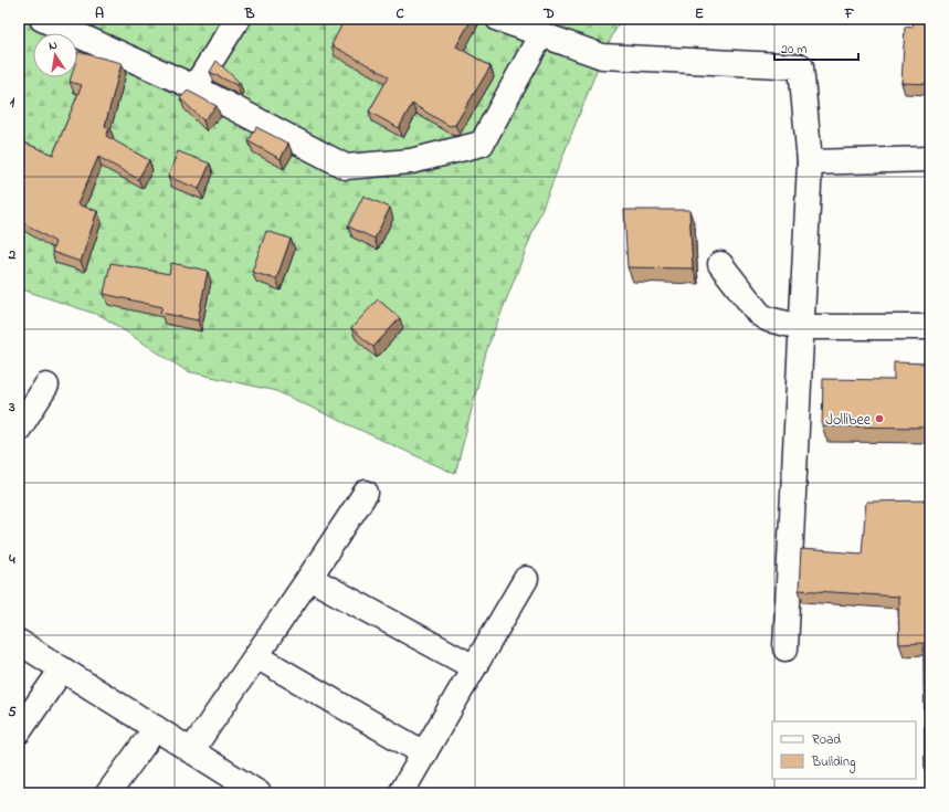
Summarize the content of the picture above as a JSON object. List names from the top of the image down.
{
  "places": ["Jollibee"],
  "legend": ["Road", "Building"],
  "scale_bar": "20 m",
  "north": "top",
  "grid": {
    "columns": [
      "A",
      "B",
      "C",
      "D",
      "E",
      "F"
    ],
    "rows": [
      "1",
      "2",
      "3",
      "4",
      "5"
    ]
  }
}
